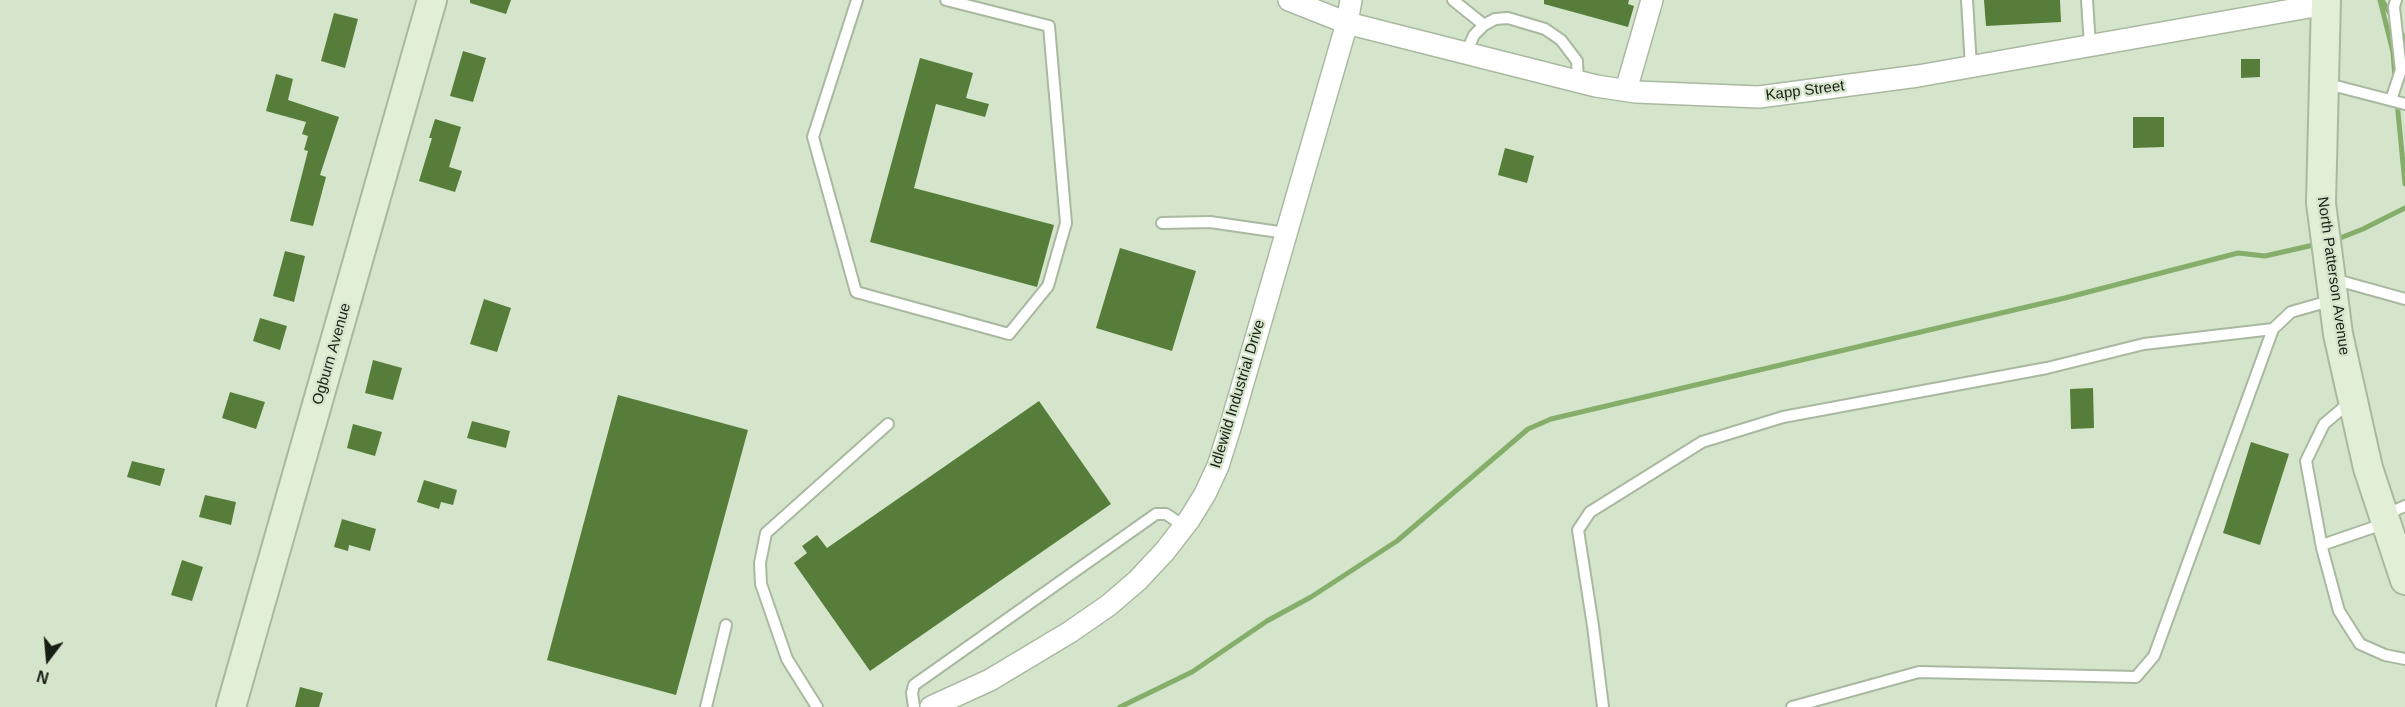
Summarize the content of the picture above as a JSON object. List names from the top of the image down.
{
  "streets": {
    "street": [
      "Kapp Street",
      "North Patterson Avenue",
      "Ogburn Avenue",
      "Idlewild Industrial Drive"
    ]
  },
  "crossings": [
    ["Kapp Street", "North Patterson Avenue"],
    ["Kapp Street", "Idlewild Industrial Drive"]
  ],
  "north": "bottom"
}
